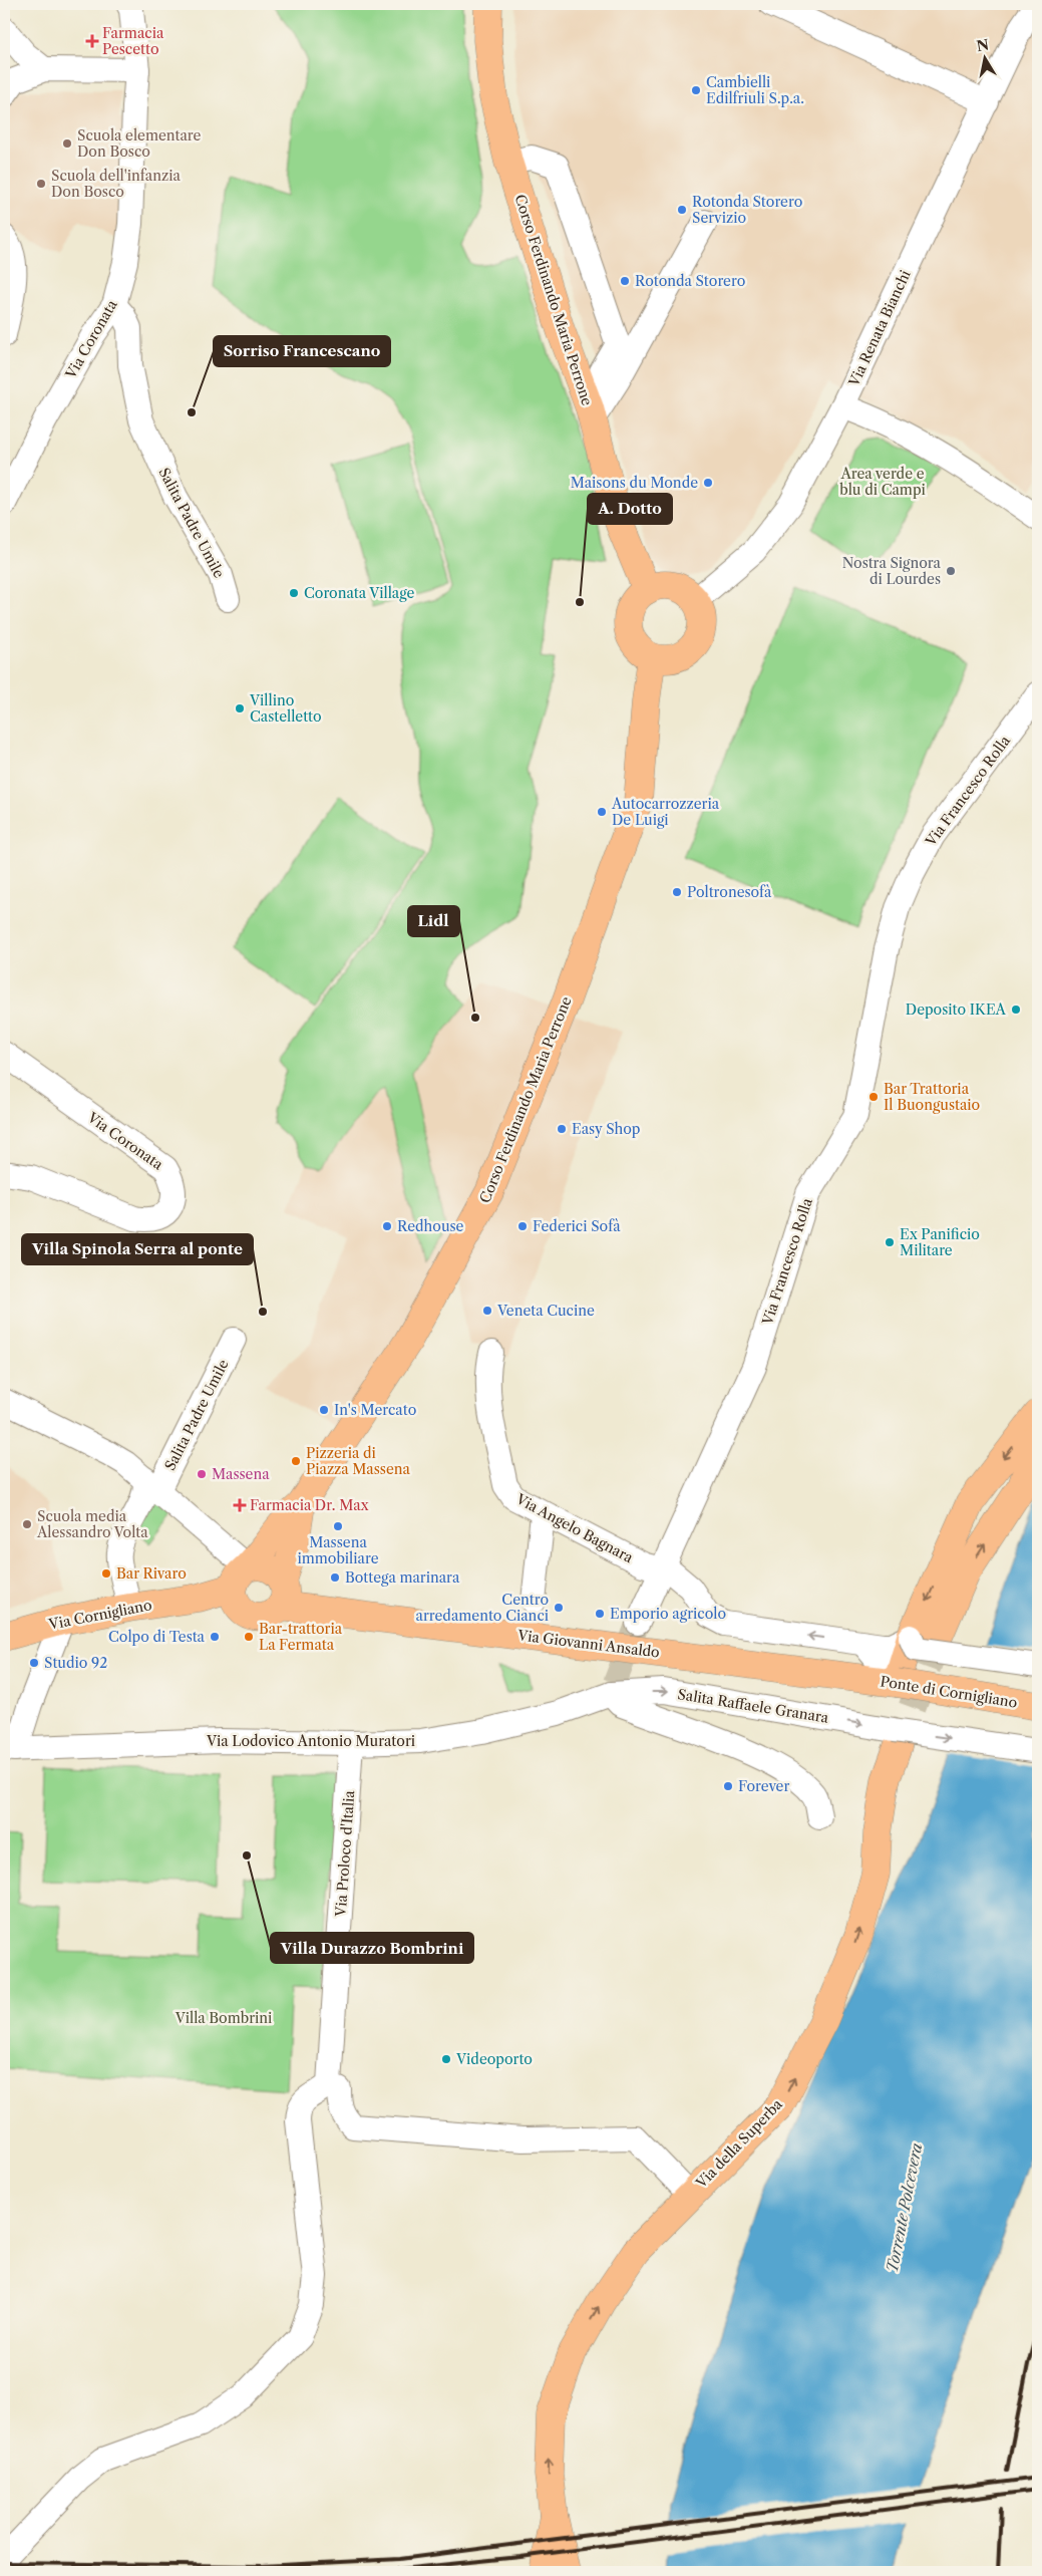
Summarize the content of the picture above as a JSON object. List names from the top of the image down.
{
  "streets": {
    "main road": [
      "Corso Ferdinando Maria Perrone",
      "Via Cornigliano",
      "Via Giovanni Ansaldo",
      "Ponte di Cornigliano",
      "Via della Superba"
    ],
    "street": [
      "Via Renata Bianchi",
      "Via Coronata",
      "Salita Padre Umile",
      "Via Francesco Rolla",
      "Via Angelo Bagnara",
      "Salita Raffaele Granara",
      "Via Lodovico Antonio Muratori",
      "Via Proloco d'Italia"
    ]
  },
  "crossings": [
    ["Corso Ferdinando Maria Perrone", "Via Renata Bianchi"],
    ["Corso Ferdinando Maria Perrone", "Via Cornigliano"],
    ["Corso Ferdinando Maria Perrone", "Via Giovanni Ansaldo"],
    ["Via Coronata", "Salita Padre Umile"],
    ["Salita Padre Umile", "Via Cornigliano"],
    ["Via Francesco Rolla", "Via Angelo Bagnara"],
    ["Via Cornigliano", "Via Giovanni Ansaldo"],
    ["Via Giovanni Ansaldo", "Ponte di Cornigliano"],
    ["Salita Raffaele Granara", "Via Lodovico Antonio Muratori"],
    ["Salita Raffaele Granara", "Via della Superba"],
    ["Via Lodovico Antonio Muratori", "Via Proloco d'Italia"],
    ["Via Proloco d'Italia", "Via della Superba"]
  ],
  "one_way": ["Salita Raffaele Granara", "Via della Superba"],
  "water": ["Torrente Polcevera"],
  "parks": ["Area verde e blu di Campi", "Villa Bombrini"],
  "places": {
    "health": ["Farmacia Pescetto", "Farmacia Dr. Max"],
    "other": [
      "Cambielli Edilfriuli S.p.a.",
      "Scuola elementare Don Bosco",
      "Scuola dell'infanzia Don Bosco",
      "Rotonda Storero Servizio",
      "Rotonda Storero",
      "Sorriso Francescano",
      "Maisons du Monde",
      "Nostra Signora di Lourdes",
      "Coronata Village",
      "A. Dotto",
      "Villino Castelletto",
      "Autocarrozzeria De Luigi",
      "Poltronesofà",
      "Deposito IKEA",
      "Lidl",
      "Bar Trattoria Il Buongustaio",
      "Easy Shop",
      "Redhouse",
      "Federici Sofà",
      "Ex Panificio Militare",
      "Veneta Cucine",
      "Villa Spinola Serra al ponte",
      "In's Mercato",
      "Pizzeria di Piazza Massena",
      "Massena",
      "Scuola media Alessandro Volta",
      "Massena immobiliare",
      "Bar Rivaro",
      "Bottega marinara",
      "Centro arredamento Cianci",
      "Emporio agricolo",
      "Colpo di Testa",
      "Bar-trattoria La Fermata",
      "Studio 92",
      "Forever",
      "Villa Durazzo Bombrini",
      "Videoporto"
    ]
  },
  "north": "top"
}
